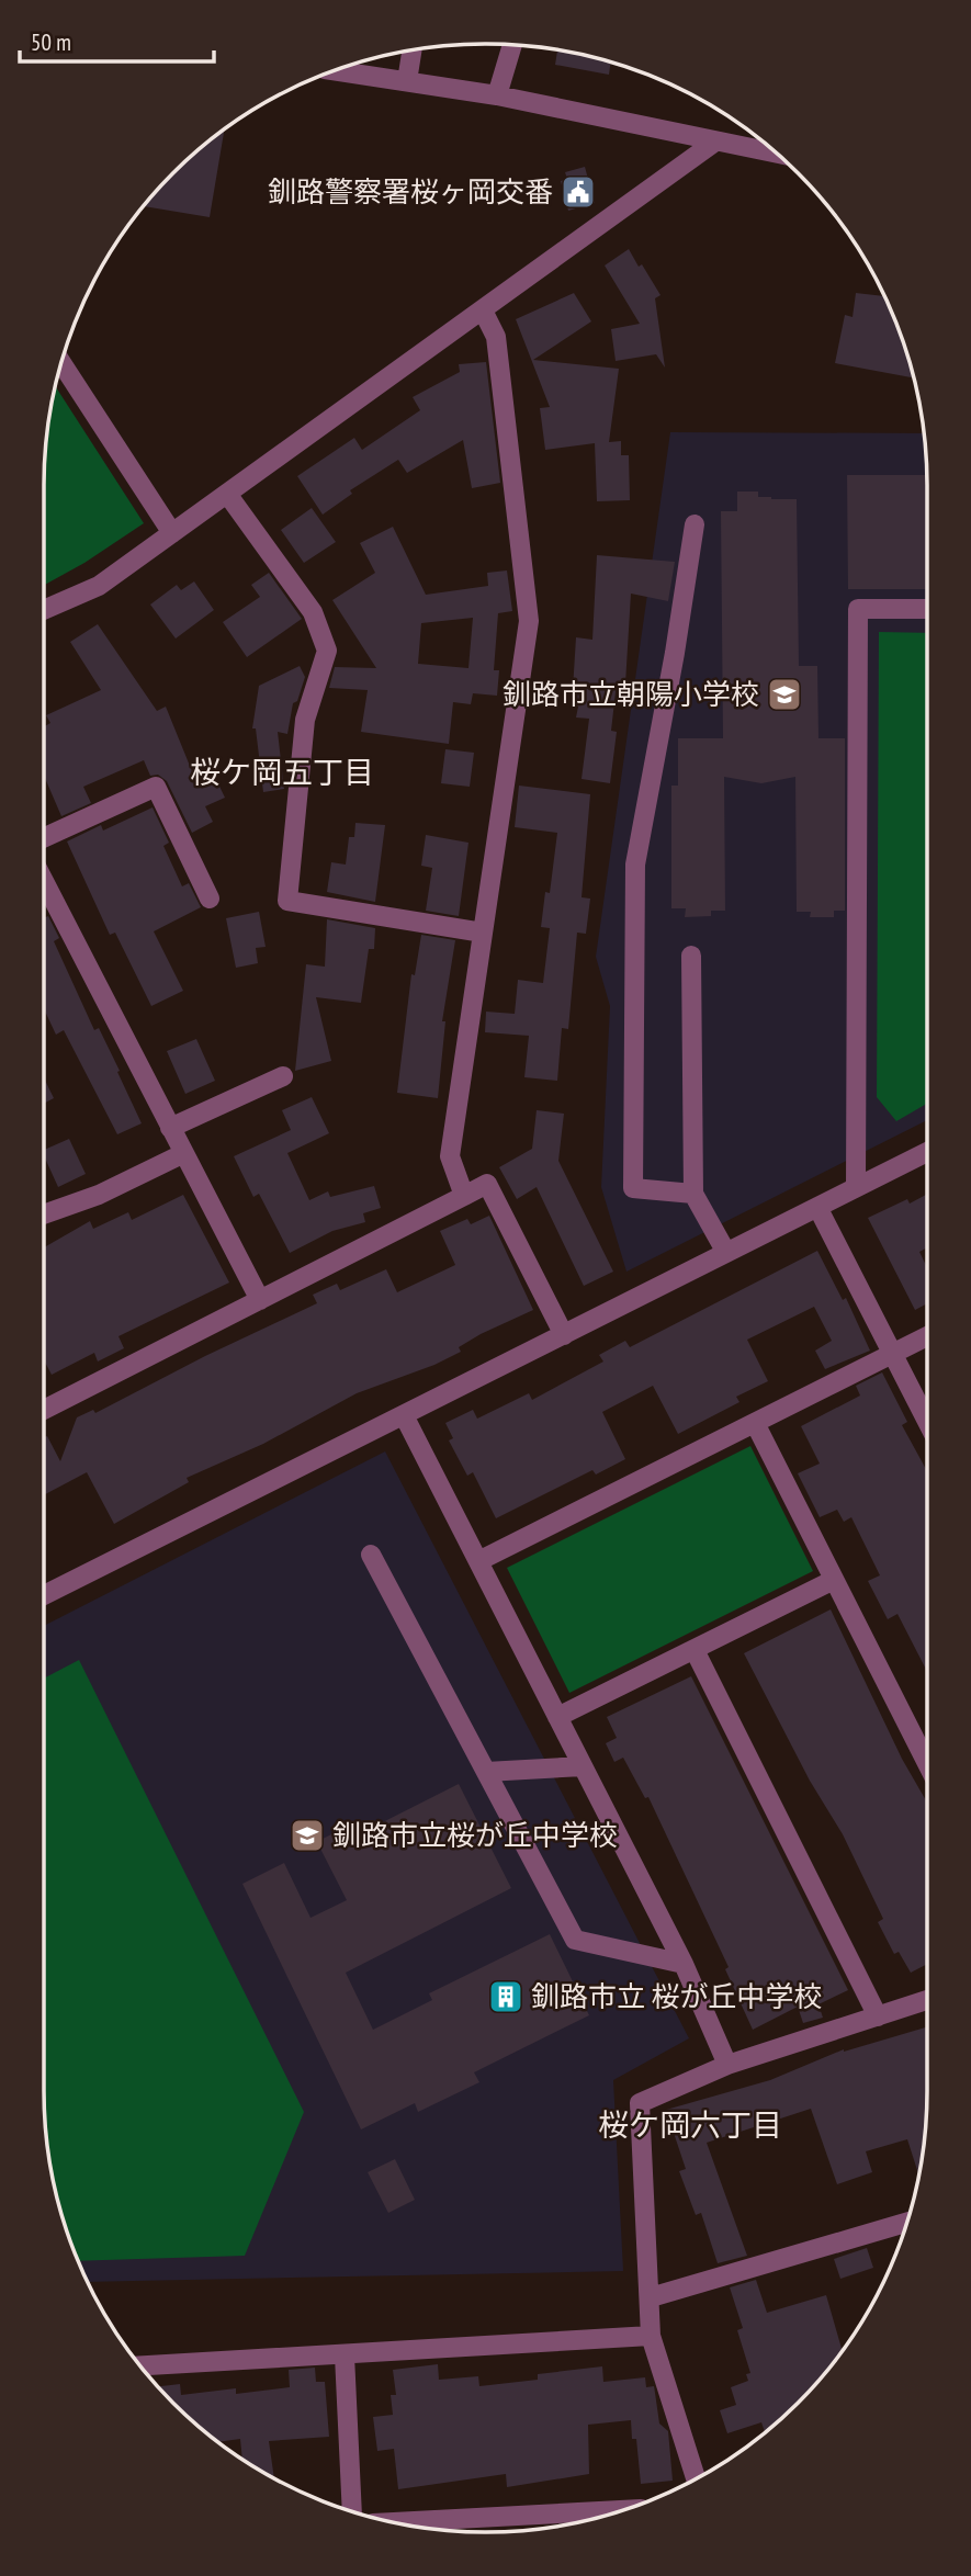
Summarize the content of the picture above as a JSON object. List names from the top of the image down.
{
  "districts": ["桜ケ岡五丁目", "桜ケ岡六丁目"],
  "places": {
    "public building": ["釧路警察署桜ヶ岡交番"],
    "school or university": ["釧路市立朝陽小学校", "釧路市立桜が丘中学校"],
    "building": ["釧路市立 桜が丘中学校"]
  },
  "scale_bar": "50 m"
}
